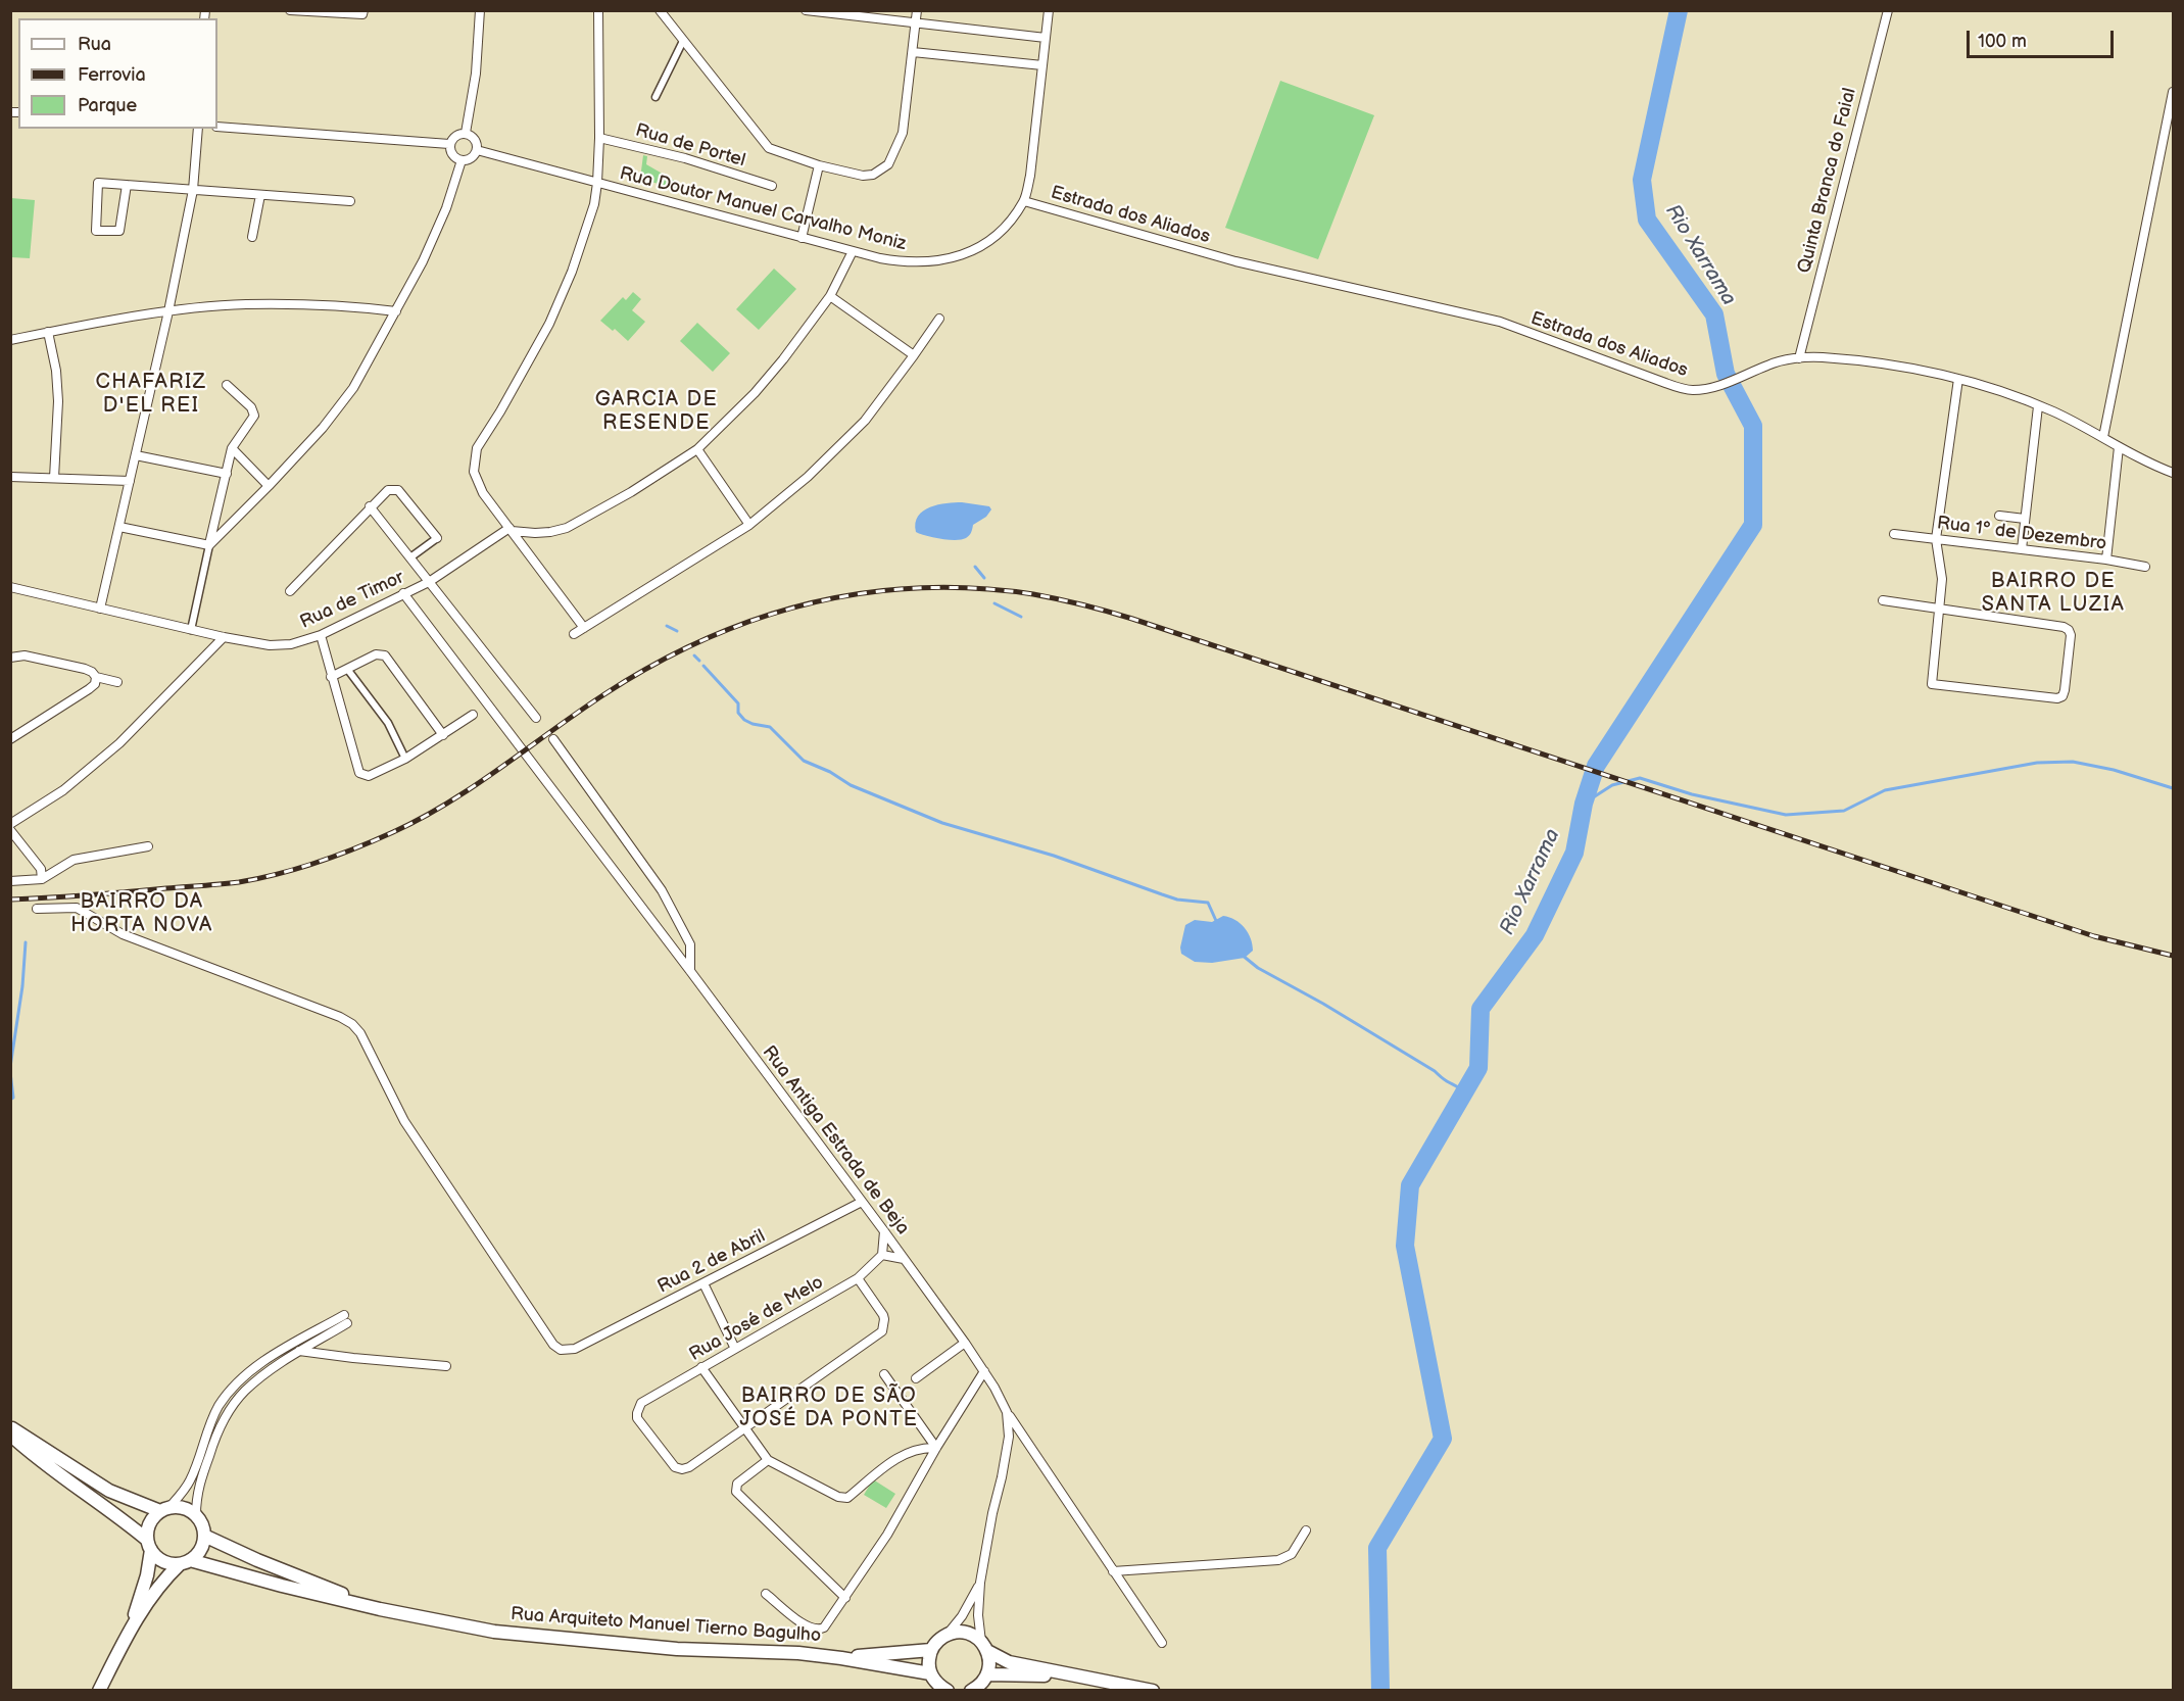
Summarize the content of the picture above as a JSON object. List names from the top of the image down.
{
  "streets": {
    "main road": ["Rua Arquiteto Manuel Tierno Bagulho"],
    "street": [
      "Rua de Portel",
      "Quinta Branca do Faial",
      "Rua Doutor Manuel Carvalho Moniz",
      "Estrada dos Aliados",
      "Rua 1º de Dezembro",
      "Rua de Timor",
      "Rua Antiga Estrada de Beja",
      "Rua 2 de Abril",
      "Rua José de Melo"
    ]
  },
  "crossings": [
    ["Quinta Branca do Faial", "Estrada dos Aliados"],
    ["Rua Doutor Manuel Carvalho Moniz", "Estrada dos Aliados"],
    ["Rua de Timor", "Rua Antiga Estrada de Beja"],
    ["Rua Antiga Estrada de Beja", "Rua 2 de Abril"]
  ],
  "districts": [
    "CHAFARIZ D'EL REI",
    "GARCIA DE RESENDE",
    "BAIRRO DE SANTA LUZIA",
    "BAIRRO DA HORTA NOVA",
    "BAIRRO DE SÃO JOSÉ DA PONTE"
  ],
  "water": ["Rio Xarrama"],
  "legend": ["Rua", "Ferrovia", "Parque"],
  "scale_bar": "100 m"
}
